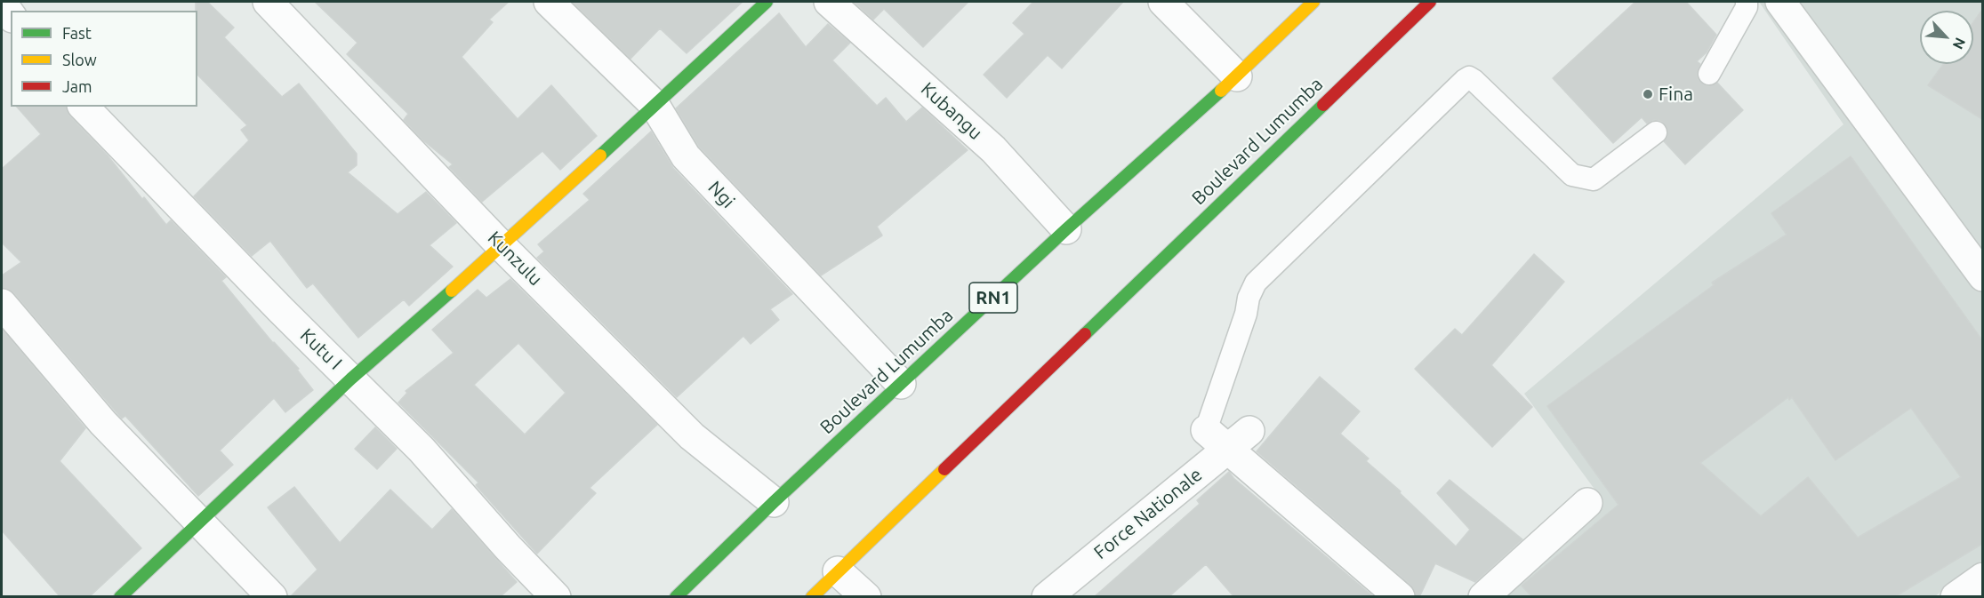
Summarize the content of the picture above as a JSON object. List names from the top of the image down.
{
  "streets": {
    "main road": ["Boulevard Lumumba", "RN1"],
    "street": [
      "Kubangu",
      "Ngi",
      "Kunzulu",
      "Kutu I",
      "Force Nationale"
    ]
  },
  "crossings": [
    ["Kubangu", "Boulevard Lumumba"],
    ["Boulevard Lumumba", "Ngi"],
    ["Boulevard Lumumba", "Kunzulu"]
  ],
  "places": ["Fina"],
  "legend": ["Fast", "Slow", "Jam"],
  "north": "bottom right"
}
